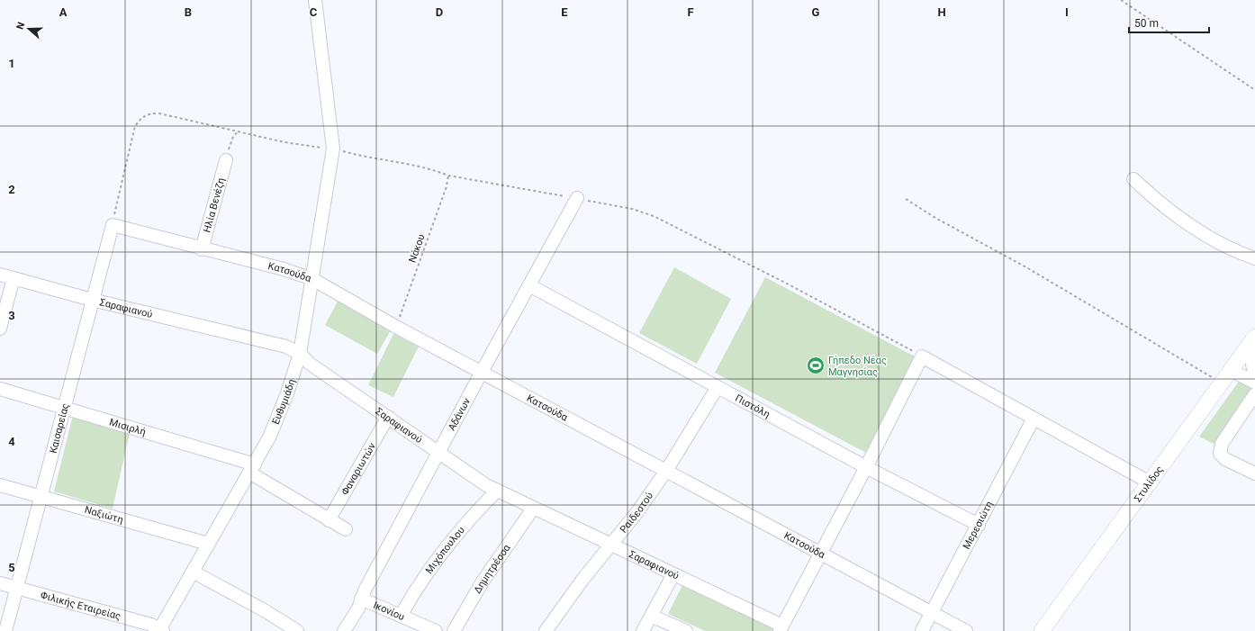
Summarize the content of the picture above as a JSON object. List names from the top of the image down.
{
  "streets": {
    "main road": ["Στυλίδος"],
    "street": [
      "Ηλία Βενέζη",
      "Κατσούδα",
      "Σαραφιανού",
      "Ευθυμιάδη",
      "Πιστόλη",
      "Αδάνων",
      "Μισιρλή",
      "Καισαρείας",
      "Φαναριωτών",
      "Ραιδεστού",
      "Ναξιώτη",
      "Μερεσιώτη",
      "Μιχόπουλου",
      "Δημητρέσσα",
      "Φιλικής Εταιρείας",
      "Ικονίου"
    ],
    "path": ["Νάκου"]
  },
  "crossings": [
    ["Ηλία Βενέζη", "Κατσούδα"],
    ["Νάκου", "Κατσούδα"],
    ["Κατσούδα", "Ευθυμιάδη"],
    ["Κατσούδα", "Αδάνων"],
    ["Κατσούδα", "Καισαρείας"],
    ["Κατσούδα", "Ραιδεστού"],
    ["Κατσούδα", "Μερεσιώτη"],
    ["Σαραφιανού", "Ευθυμιάδη"],
    ["Σαραφιανού", "Αδάνων"],
    ["Σαραφιανού", "Καισαρείας"],
    ["Σαραφιανού", "Φαναριωτών"],
    ["Σαραφιανού", "Ραιδεστού"],
    ["Σαραφιανού", "Μιχόπουλου"],
    ["Σαραφιανού", "Δημητρέσσα"],
    ["Ευθυμιάδη", "Μισιρλή"],
    ["Ευθυμιάδη", "Ναξιώτη"],
    ["Ευθυμιάδη", "Φιλικής Εταιρείας"],
    ["Πιστόλη", "Αδάνων"],
    ["Πιστόλη", "Ραιδεστού"],
    ["Πιστόλη", "Μερεσιώτη"],
    ["Αδάνων", "Ικονίου"],
    ["Μισιρλή", "Καισαρείας"],
    ["Μισιρλή", "Φαναριωτών"],
    ["Καισαρείας", "Ναξιώτη"],
    ["Καισαρείας", "Φιλικής Εταιρείας"],
    ["Μιχόπουλου", "Ικονίου"]
  ],
  "places": {
    "sports": ["Γήπεδο Νέας Μαγνησίας"]
  },
  "scale_bar": "50 m",
  "north": "left",
  "grid": {
    "columns": [
      "A",
      "B",
      "C",
      "D",
      "E",
      "F",
      "G",
      "H",
      "I"
    ],
    "rows": [
      "1",
      "2",
      "3",
      "4",
      "5"
    ]
  }
}
